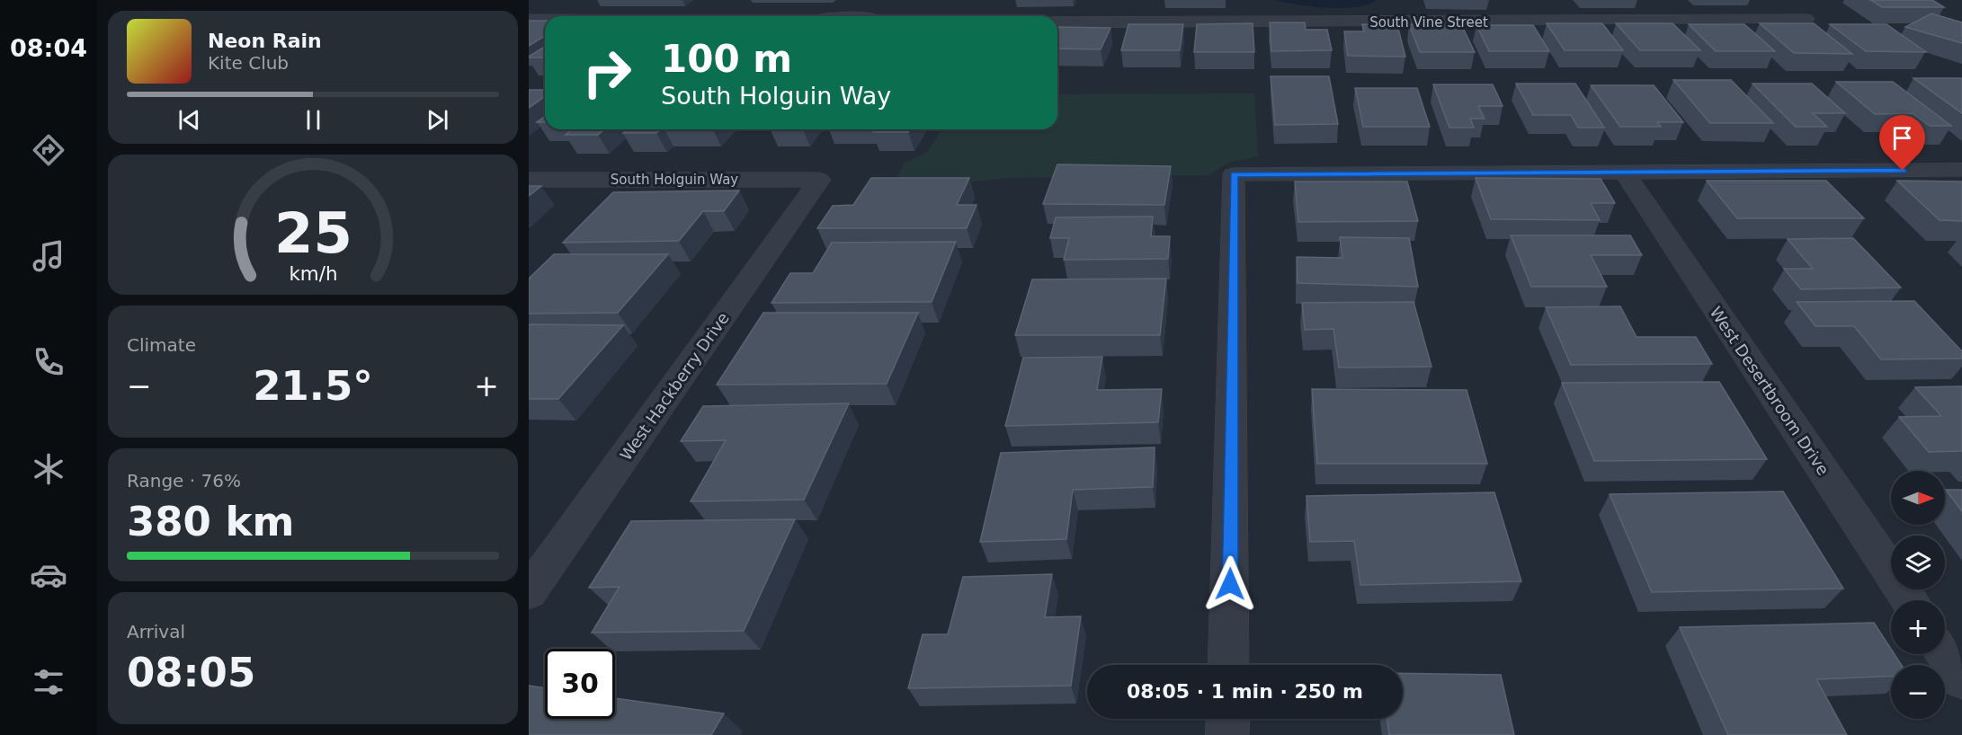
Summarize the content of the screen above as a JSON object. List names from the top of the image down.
{
  "streets": {
    "street": [
      "South Vine Street",
      "South Holguin Way",
      "West Hackberry Drive",
      "West Desertbroom Drive"
    ]
  },
  "crossings": [
    ["South Holguin Way", "West Hackberry Drive"]
  ],
  "north": "right",
  "page": {
    "tabs": "08:04",
    "turn": ["100 m", "South Holguin Way"],
    "song": ["Neon Rain", "Kite Club"],
    "tile": [
      "Climate",
      ["Range · 76%", "380 km"],
      ["Arrival", "08:05"]
    ],
    "heat": ["−", "21.5°", "+"],
    "map_buttons": ["+", "−"],
    "limit": "30",
    "trip": "08:05 · 1 min · 250 m",
    "gauge": ["25", "km/h"]
  }
}
